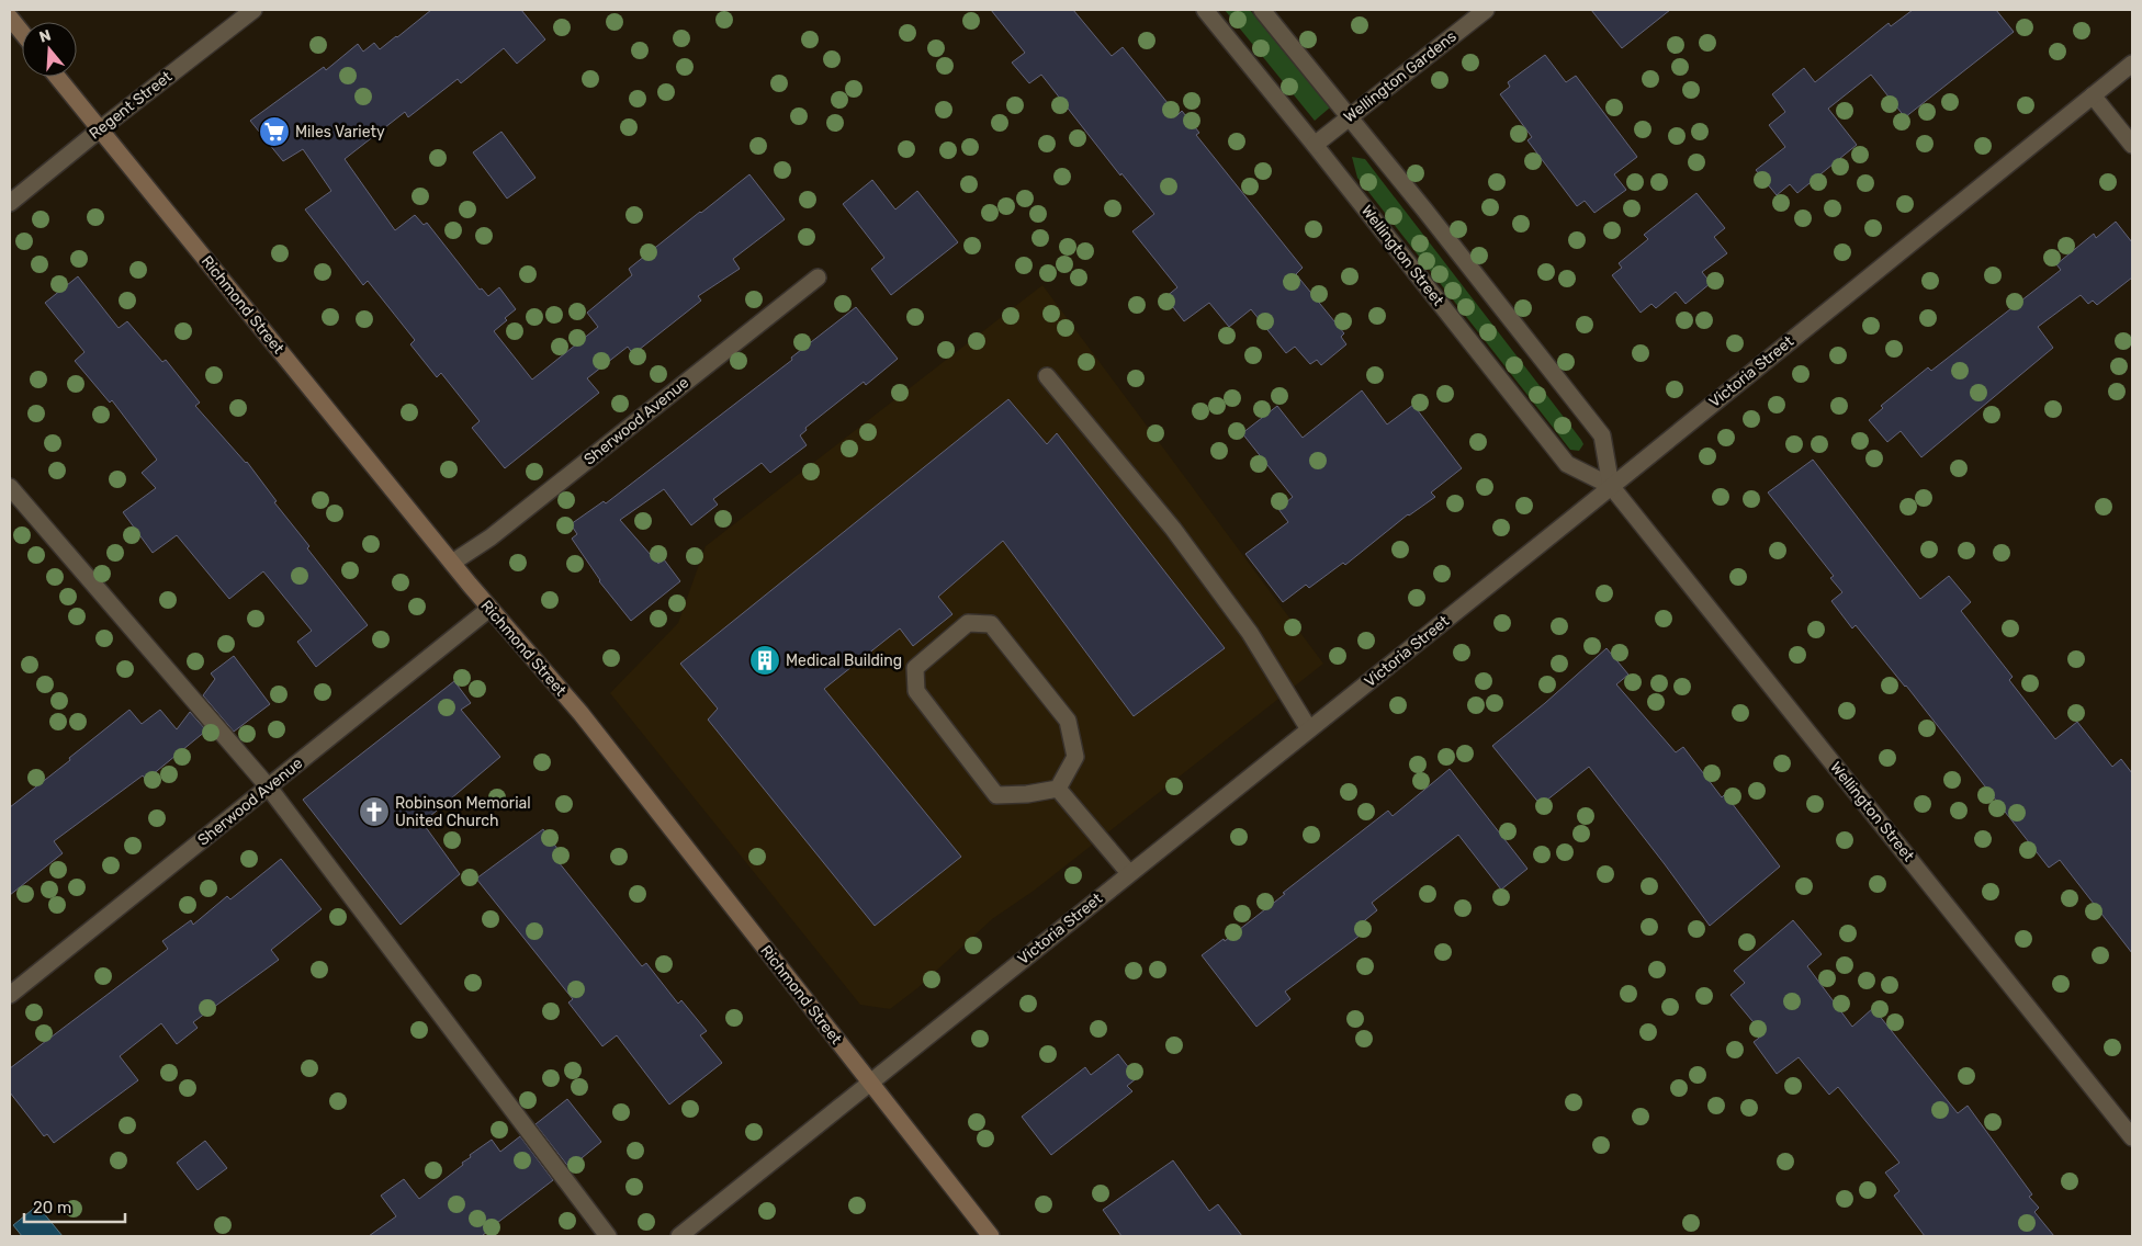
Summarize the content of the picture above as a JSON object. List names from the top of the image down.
{
  "streets": {
    "main road": ["Richmond Street"],
    "street": [
      "Wellington Gardens",
      "Regent Street",
      "Wellington Street",
      "Victoria Street",
      "Sherwood Avenue"
    ]
  },
  "crossings": [
    ["Wellington Gardens", "Wellington Street"],
    ["Regent Street", "Richmond Street"],
    ["Wellington Street", "Victoria Street"],
    ["Richmond Street", "Victoria Street"],
    ["Richmond Street", "Sherwood Avenue"]
  ],
  "places": {
    "supermarket": ["Miles Variety"],
    "building": ["Medical Building"],
    "church": ["Robinson Memorial United Church"]
  },
  "scale_bar": "20 m",
  "north": "top"
}
